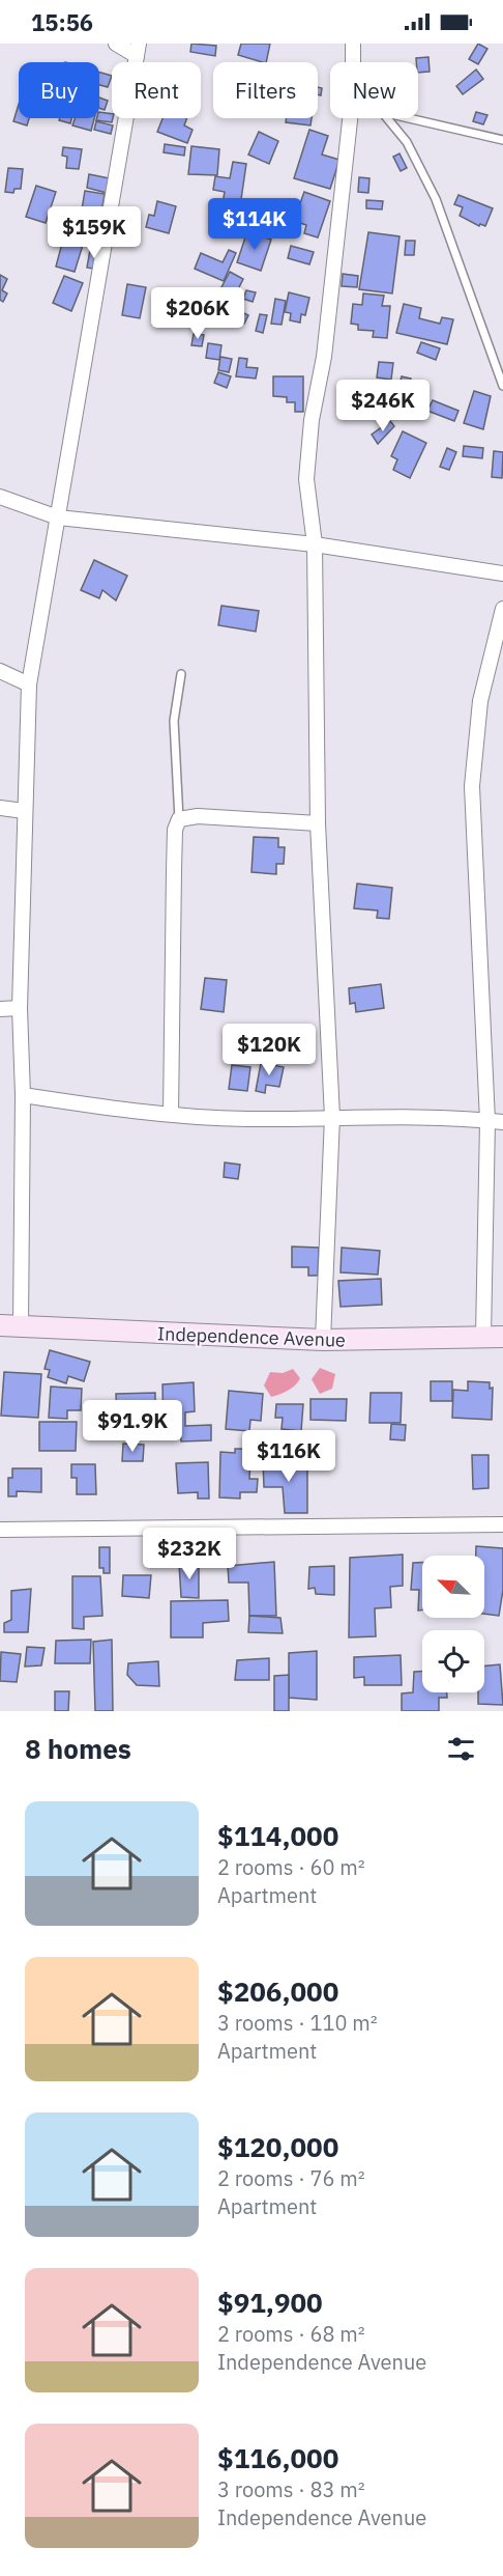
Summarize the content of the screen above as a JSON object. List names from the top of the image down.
{
  "streets": {
    "street": ["Independence Avenue"]
  },
  "north": "top left",
  "page": {
    "status": "15:56",
    "chip": [
      "Buy",
      "Rent",
      "Filters",
      "New"
    ],
    "price": [
      "$114K",
      "$159K",
      "$206K",
      "$246K",
      "$120K",
      "$91.9K",
      "$116K",
      "$232K"
    ],
    "heading": "8 homes",
    "list": [
      {
        "name": "$114,000",
        "note": "2 rooms · 60 m² · Apartment"
      },
      {
        "name": "$206,000",
        "note": "3 rooms · 110 m² · Apartment"
      },
      {
        "name": "$120,000",
        "note": "2 rooms · 76 m² · Apartment"
      },
      {
        "name": "$91,900",
        "note": "2 rooms · 68 m² · Independence Avenue"
      },
      {
        "name": "$116,000",
        "note": "3 rooms · 83 m² · Independence Avenue"
      }
    ]
  }
}
